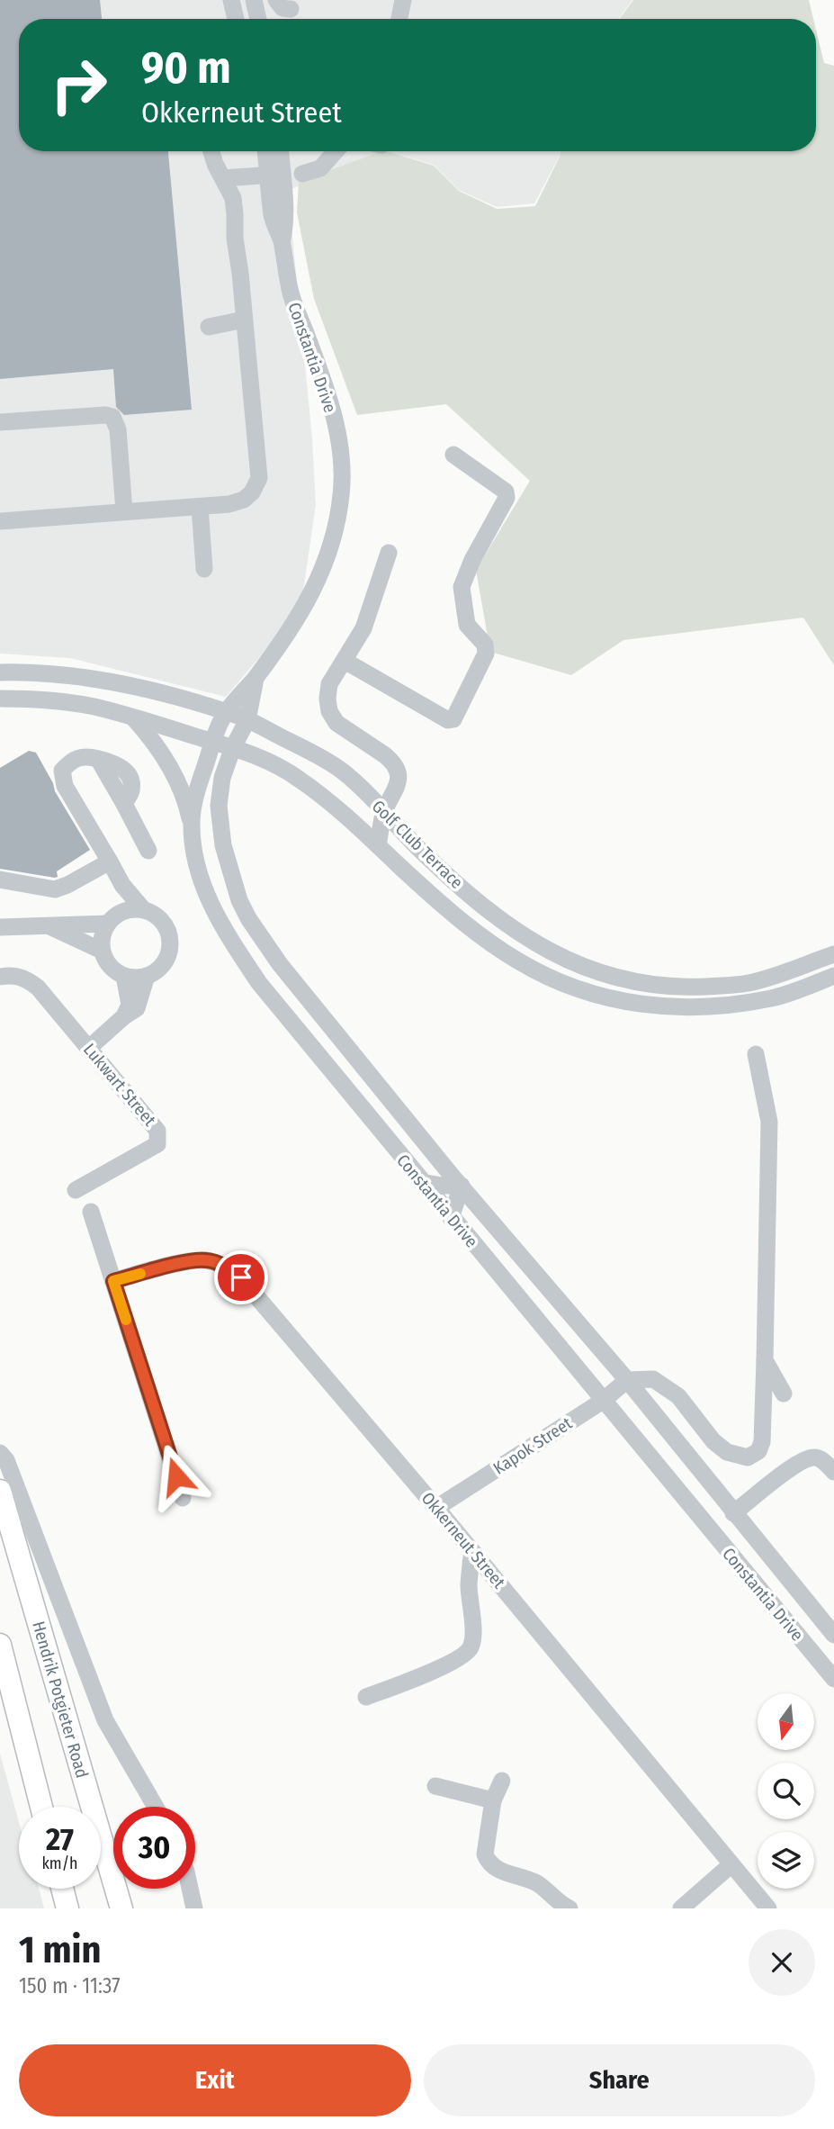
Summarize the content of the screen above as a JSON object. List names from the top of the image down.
{
  "streets": {
    "main road": ["Hendrik Potgieter Road"],
    "street": [
      "Constantia Drive",
      "Golf Club Terrace",
      "Lukwart Street",
      "Kapok Street",
      "Okkerneut Street"
    ]
  },
  "crossings": [
    ["Constantia Drive", "Golf Club Terrace"],
    ["Constantia Drive", "Kapok Street"],
    ["Kapok Street", "Okkerneut Street"]
  ],
  "north": "bottom",
  "page": {
    "turn": ["90 m", "Okkerneut Street"],
    "speed": "27 km/h",
    "limit": "30",
    "heading": ["1 min", "150 m · 11:37"],
    "buttons": ["Exit", "Share"]
  }
}
